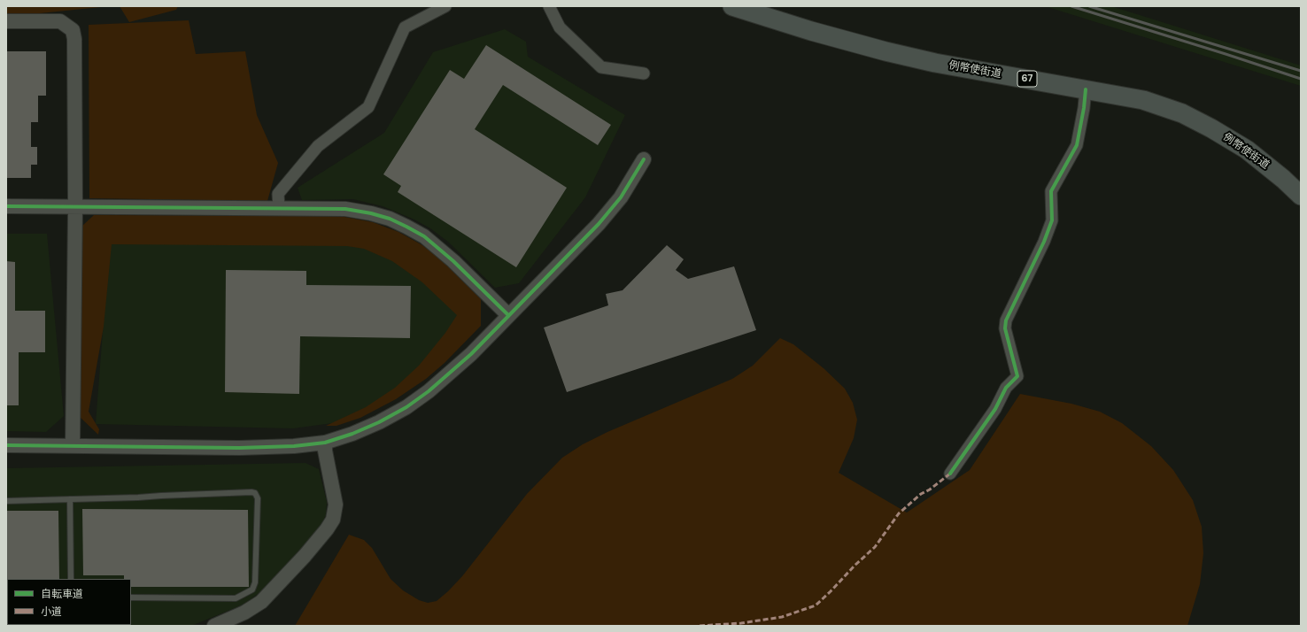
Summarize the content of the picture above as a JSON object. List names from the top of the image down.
{
  "streets": {
    "main road": ["例幣使街道", "67"]
  },
  "legend": ["自転車道", "小道"]
}
